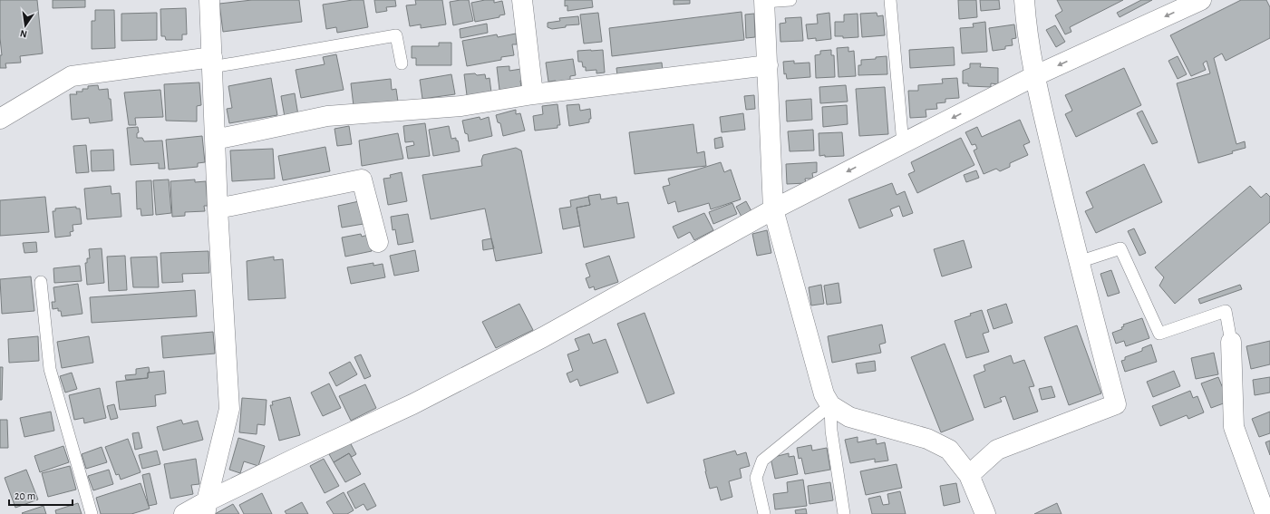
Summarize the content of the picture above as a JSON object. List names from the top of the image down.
{
  "scale_bar": "20 m",
  "north": "bottom"
}
